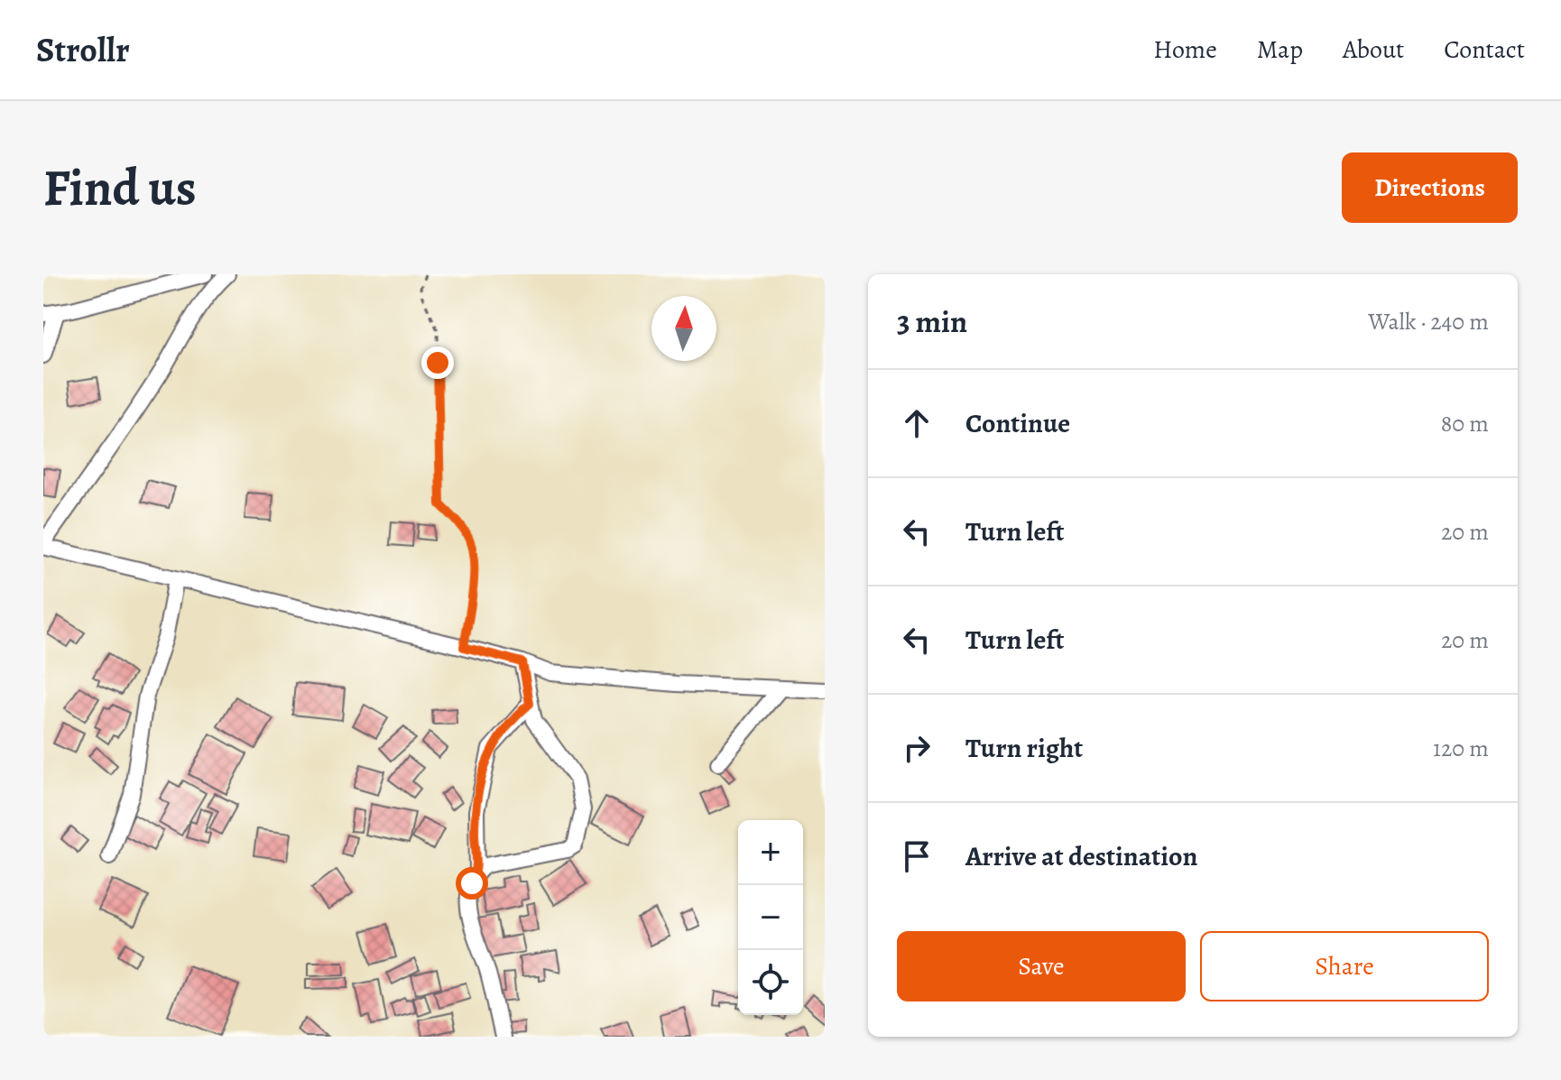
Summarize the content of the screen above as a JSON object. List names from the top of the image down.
{
  "north": "top",
  "page": {
    "header": "Strollr",
    "nav": [
      "Home",
      "Map",
      "About",
      "Contact"
    ],
    "buttons": [
      "Directions",
      ["Save", "Share"]
    ],
    "title": "Find us",
    "heading": ["3 min", "Walk · 240 m"],
    "list": [
      ["Continue", "80 m"],
      ["Turn left", "20 m"],
      ["Turn left", "20 m"],
      ["Turn right", "120 m"],
      "Arrive at destination"
    ],
    "map_buttons": ["+", "−"]
  }
}
